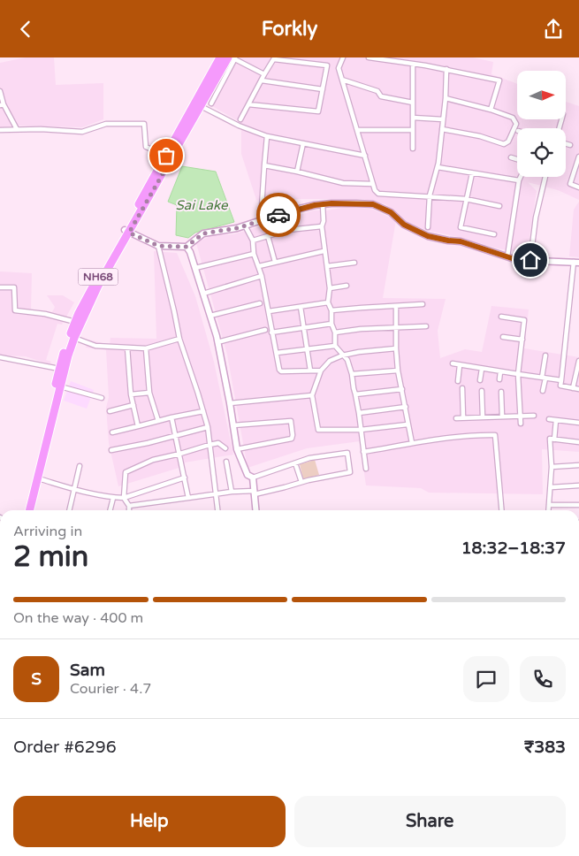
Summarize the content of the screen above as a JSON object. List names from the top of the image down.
{
  "streets": {
    "highway": ["NH68"]
  },
  "water": ["Sai Lake"],
  "north": "right",
  "page": {
    "header": "Forkly",
    "heading": ["2 min", "Arriving in", "18:32–18:37"],
    "panel": [
      "Sam",
      "Courier · 4.7",
      "Order #6296",
      "₹383"
    ],
    "bar": "On the way · 400 m",
    "round": "S",
    "buttons": ["Help", "Share"]
  }
}
